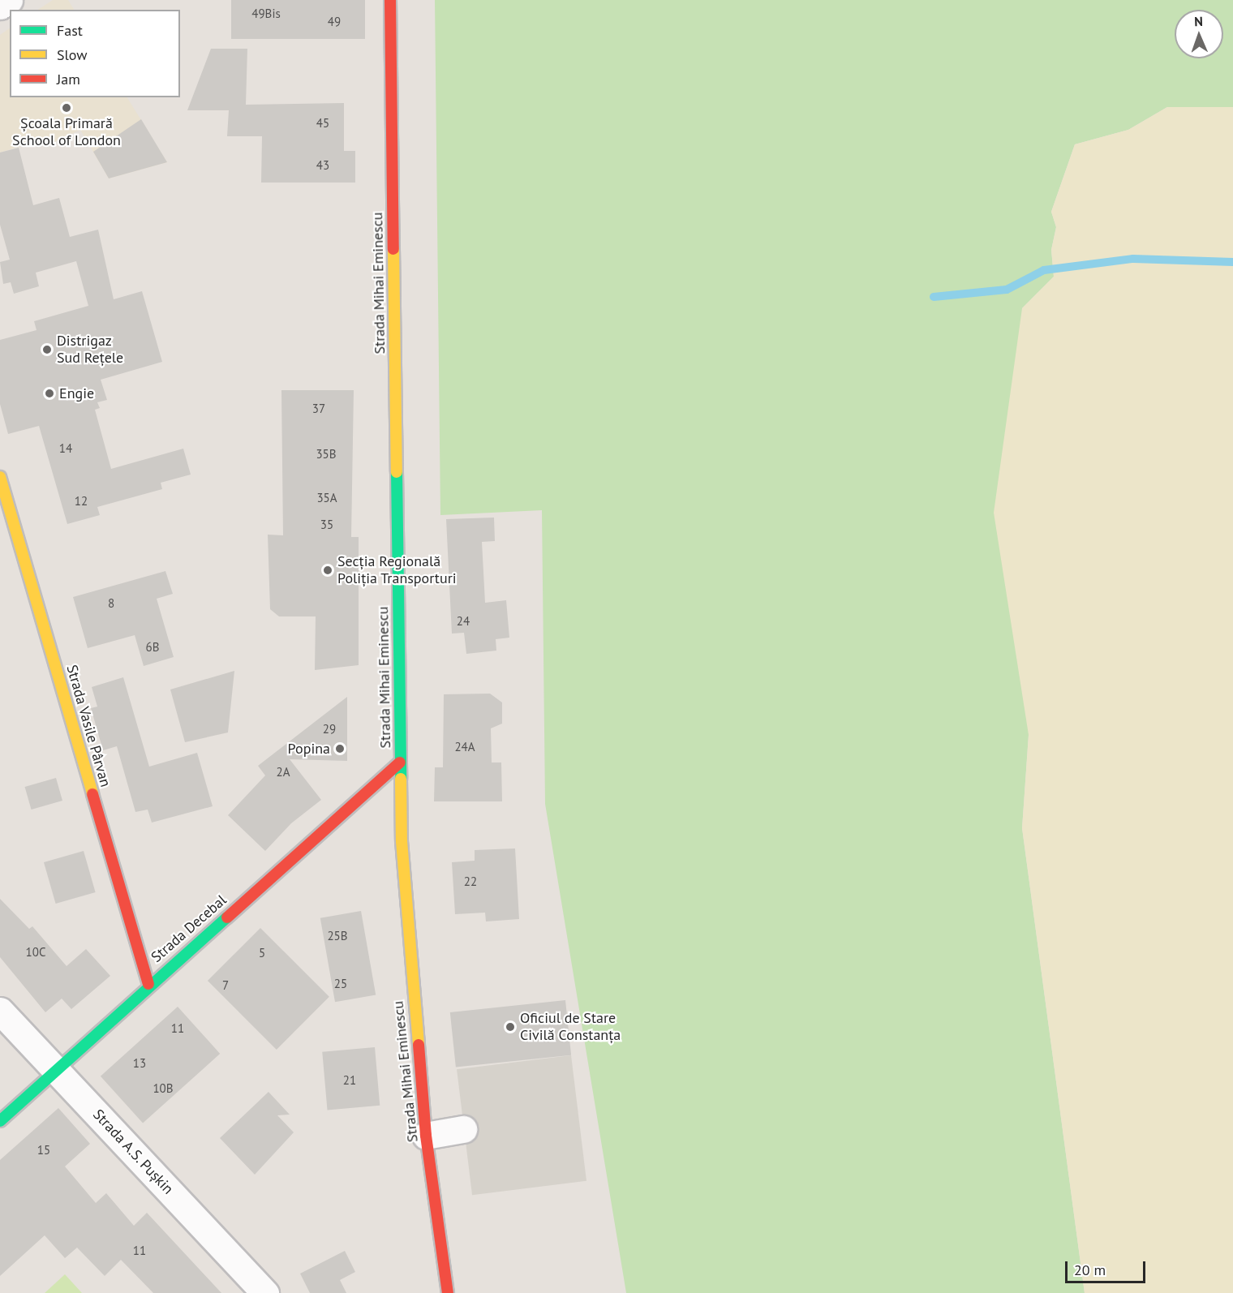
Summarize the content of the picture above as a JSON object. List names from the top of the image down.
{
  "streets": {
    "street": [
      "Strada Mihai Eminescu",
      "Strada Vasile Pârvan",
      "Strada Decebal",
      "Strada A.S. Pușkin"
    ]
  },
  "crossings": [
    ["Strada Mihai Eminescu", "Strada Decebal"],
    ["Strada Vasile Pârvan", "Strada Decebal"],
    ["Strada Decebal", "Strada A.S. Pușkin"]
  ],
  "places": [
    "Școala Primară School of London",
    "Distrigaz Sud Rețele",
    "Engie",
    "Secția Regională Poliția Transporturi",
    "Popina",
    "Oficiul de Stare Civilă Constanța"
  ],
  "house_numbers": [
    "49Bis",
    "49",
    "45",
    "43",
    "37",
    "14",
    "35B",
    "35A",
    "12",
    "35",
    "8",
    "24",
    "6B",
    "29",
    "24A",
    "2A",
    "22",
    "25B",
    "10C",
    "5",
    "25",
    "7",
    "11",
    "13",
    "21",
    "10B",
    "15",
    "11"
  ],
  "legend": ["Fast", "Slow", "Jam"],
  "scale_bar": "20 m",
  "north": "top"
}
